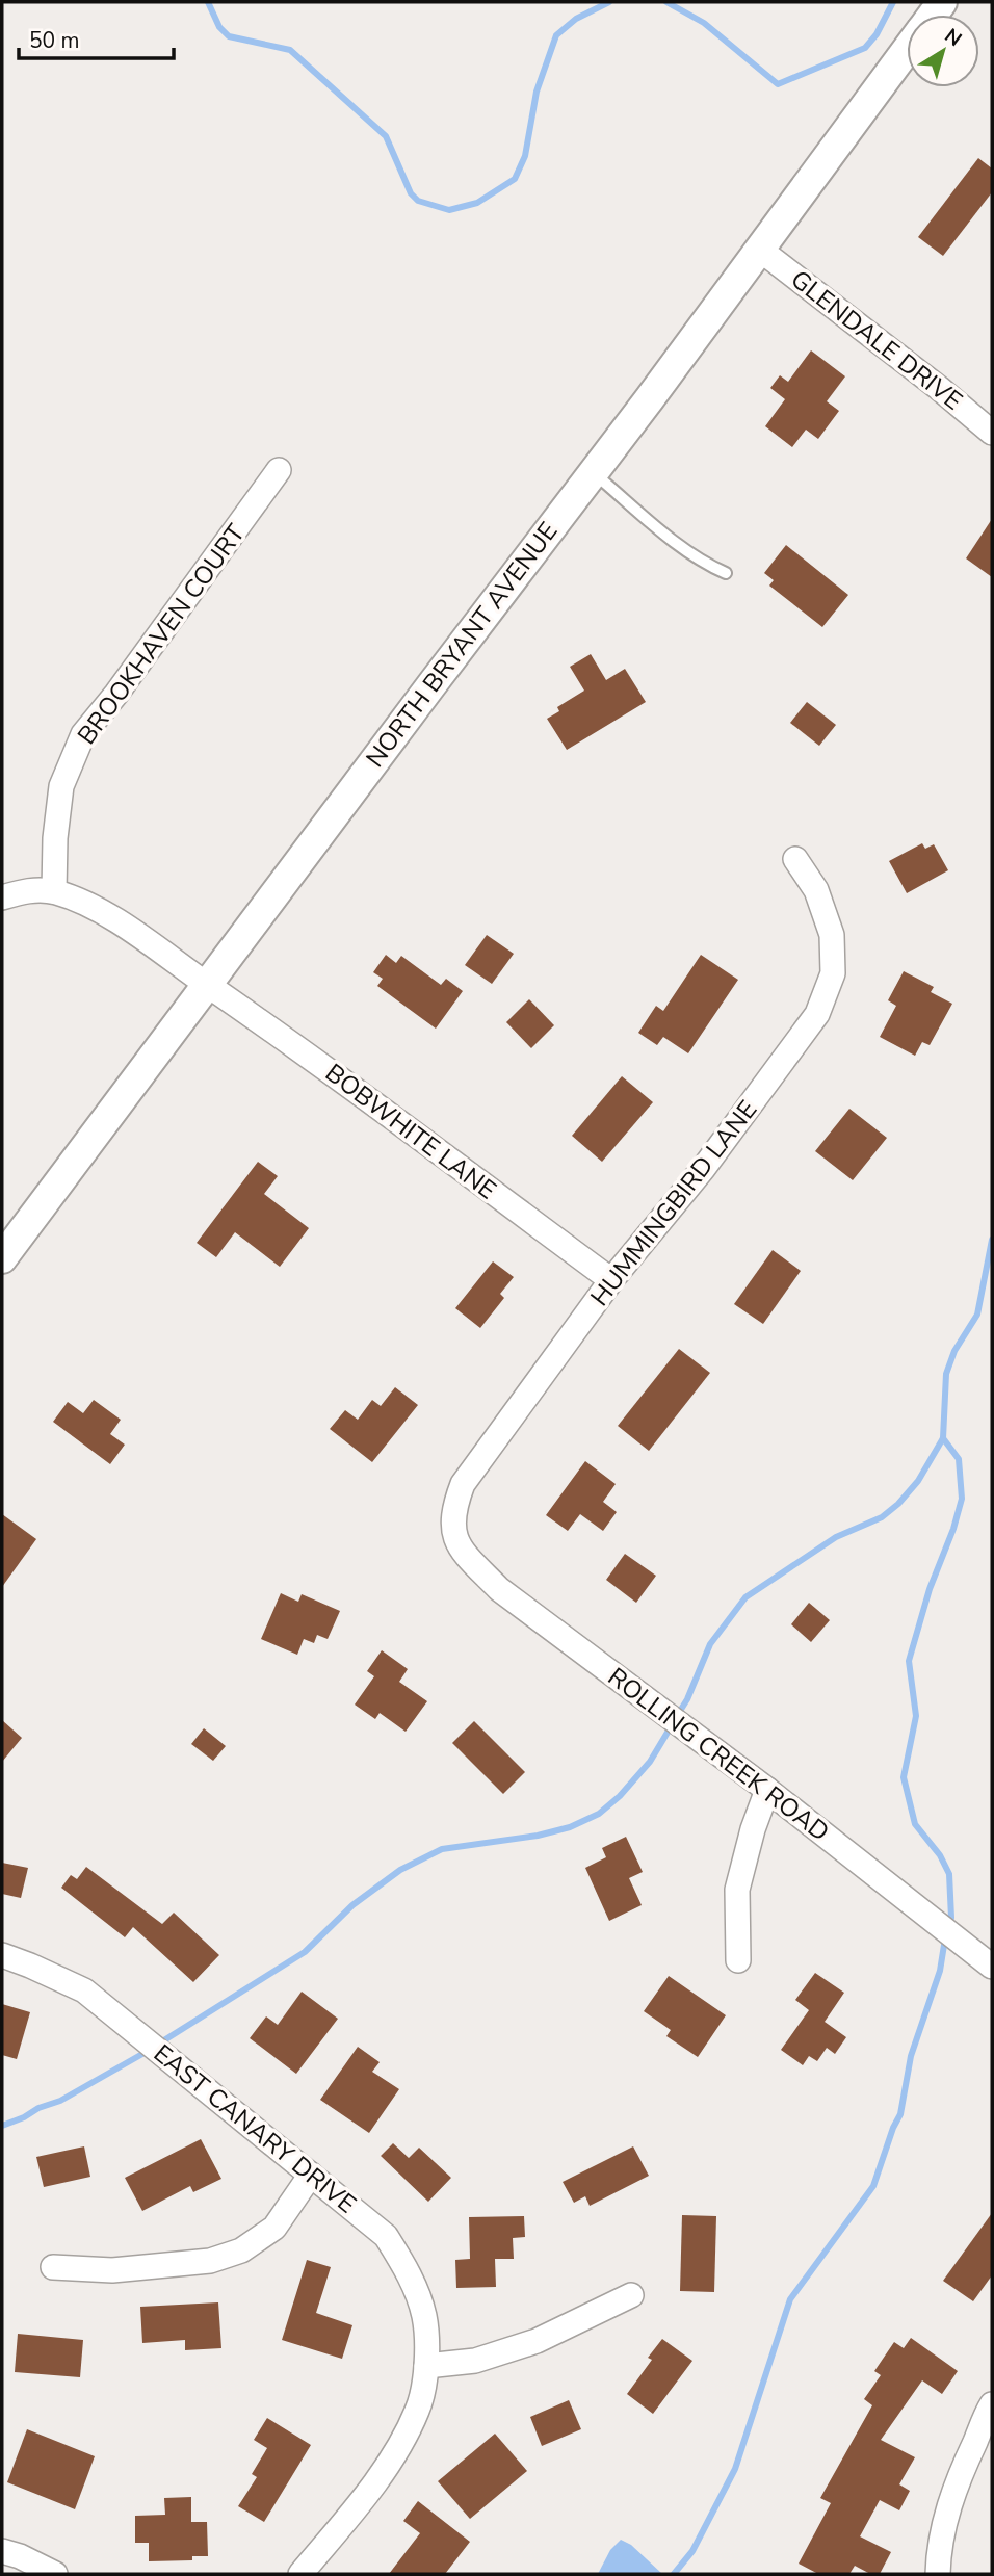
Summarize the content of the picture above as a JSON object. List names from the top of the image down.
{
  "streets": {
    "street": [
      "GLENDALE DRIVE",
      "BROOKHAVEN COURT",
      "NORTH BRYANT AVENUE",
      "BOBWHITE LANE",
      "HUMMINGBIRD LANE",
      "ROLLING CREEK ROAD",
      "EAST CANARY DRIVE"
    ]
  },
  "crossings": [
    ["GLENDALE DRIVE", "NORTH BRYANT AVENUE"],
    ["BROOKHAVEN COURT", "BOBWHITE LANE"],
    ["NORTH BRYANT AVENUE", "BOBWHITE LANE"],
    ["BOBWHITE LANE", "HUMMINGBIRD LANE"],
    ["HUMMINGBIRD LANE", "ROLLING CREEK ROAD"]
  ],
  "scale_bar": "50 m",
  "north": "top right"
}
